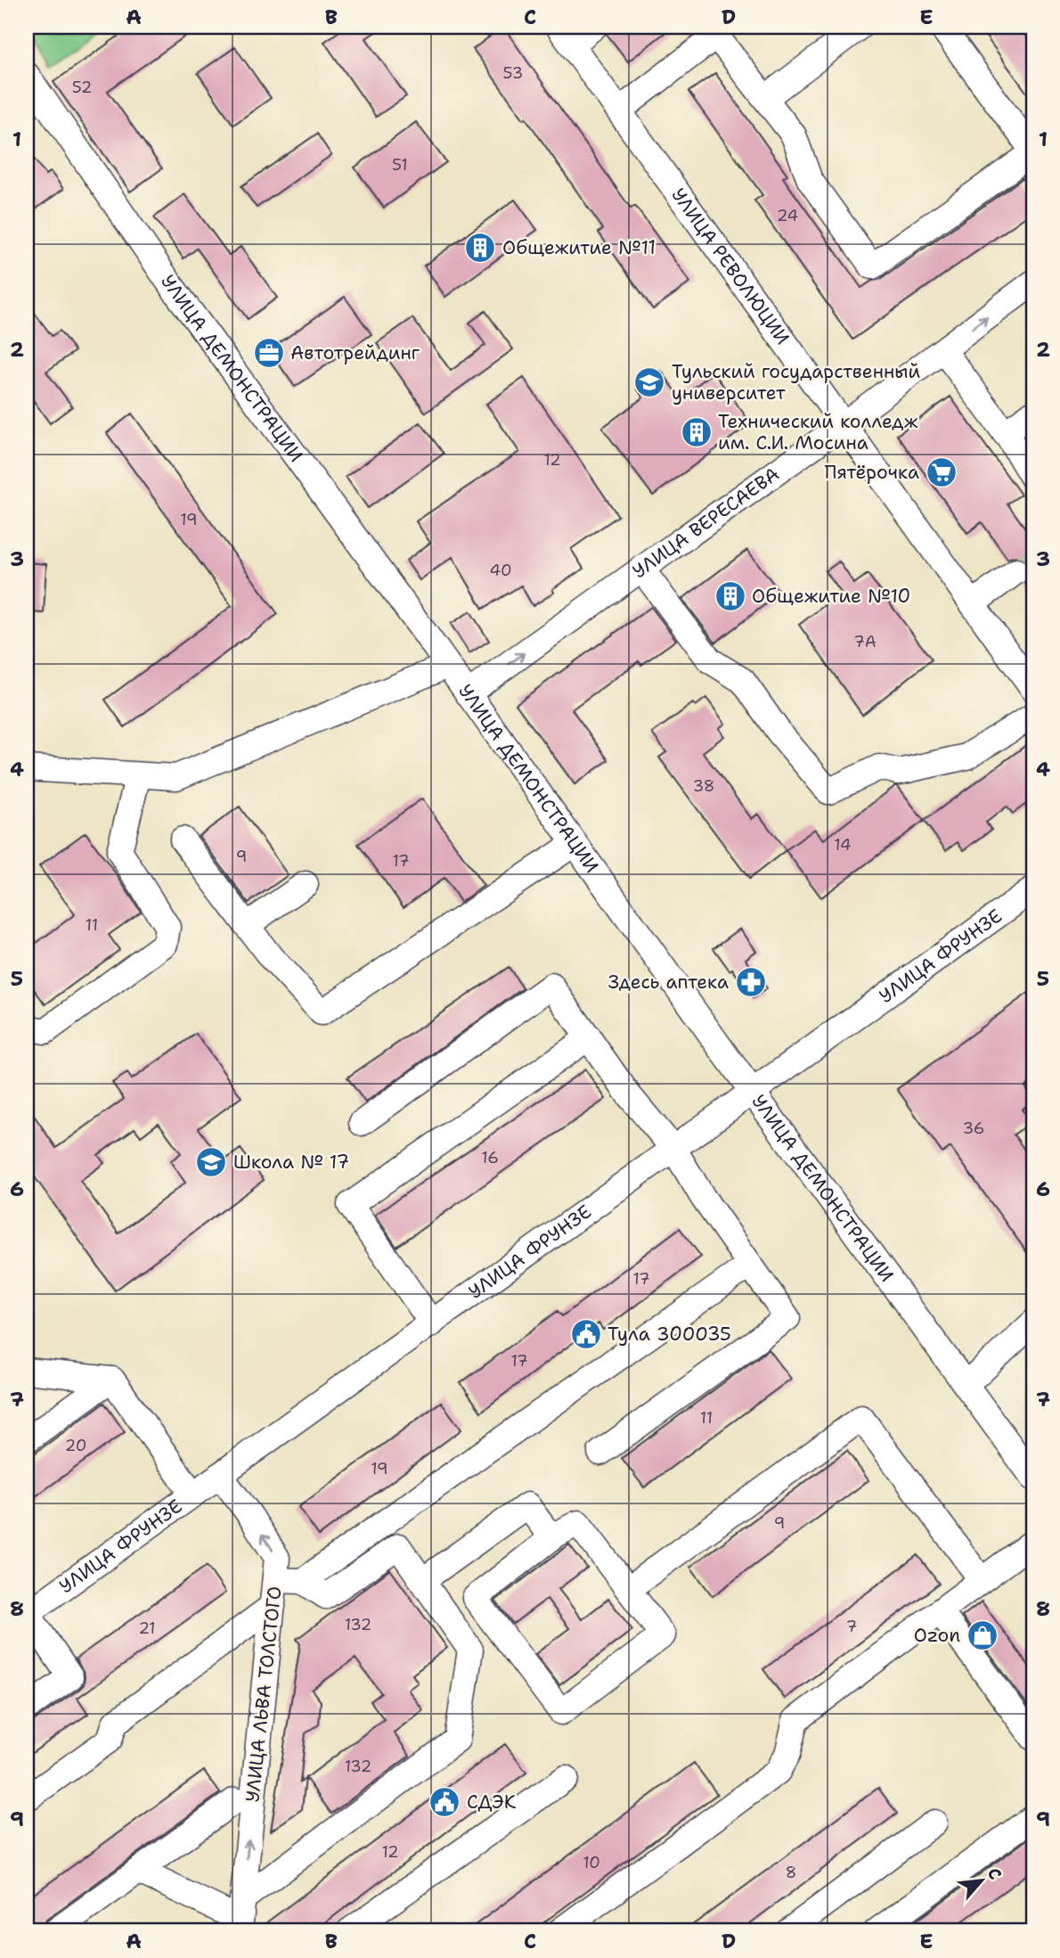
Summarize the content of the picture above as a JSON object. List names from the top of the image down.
{
  "streets": {
    "street": [
      "УЛИЦА РЕВОЛЮЦИИ",
      "УЛИЦА ДЕМОНСТРАЦИИ",
      "УЛИЦА ВЕРЕСАЕВА",
      "УЛИЦА ФРУНЗЕ",
      "УЛИЦА ЛЬВА ТОЛСТОГО"
    ]
  },
  "crossings": [
    ["УЛИЦА РЕВОЛЮЦИИ", "УЛИЦА ВЕРЕСАЕВА"],
    ["УЛИЦА ДЕМОНСТРАЦИИ", "УЛИЦА ВЕРЕСАЕВА"],
    ["УЛИЦА ДЕМОНСТРАЦИИ", "УЛИЦА ФРУНЗЕ"],
    ["УЛИЦА ФРУНЗЕ", "УЛИЦА ЛЬВА ТОЛСТОГО"]
  ],
  "one_way": ["УЛИЦА ВЕРЕСАЕВА", "УЛИЦА ЛЬВА ТОЛСТОГО"],
  "places": {
    "building": ["Общежитие №11", "Технический колледж им. С.И. Мосина", "Общежитие №10"],
    "office": ["Автотрейдинг"],
    "school or university": ["Тульский государственный университет", "Школа № 17"],
    "supermarket": ["Пятёрочка"],
    "pharmacy": ["Здесь аптека"],
    "public building": ["Тула 300035", "СДЭК"],
    "shop": ["Ozon"]
  },
  "house_numbers": [
    "53",
    "52",
    "51",
    "24",
    "12",
    "19",
    "40",
    "7А",
    "38",
    "14",
    "9",
    "17",
    "11",
    "36",
    "16",
    "17",
    "17",
    "11",
    "20",
    "19",
    "9",
    "132",
    "7",
    "21",
    "132",
    "12",
    "10",
    "8"
  ],
  "north": "top right",
  "grid": {
    "columns": [
      "A",
      "B",
      "C",
      "D",
      "E"
    ],
    "rows": [
      "1",
      "2",
      "3",
      "4",
      "5",
      "6",
      "7",
      "8",
      "9"
    ]
  }
}
